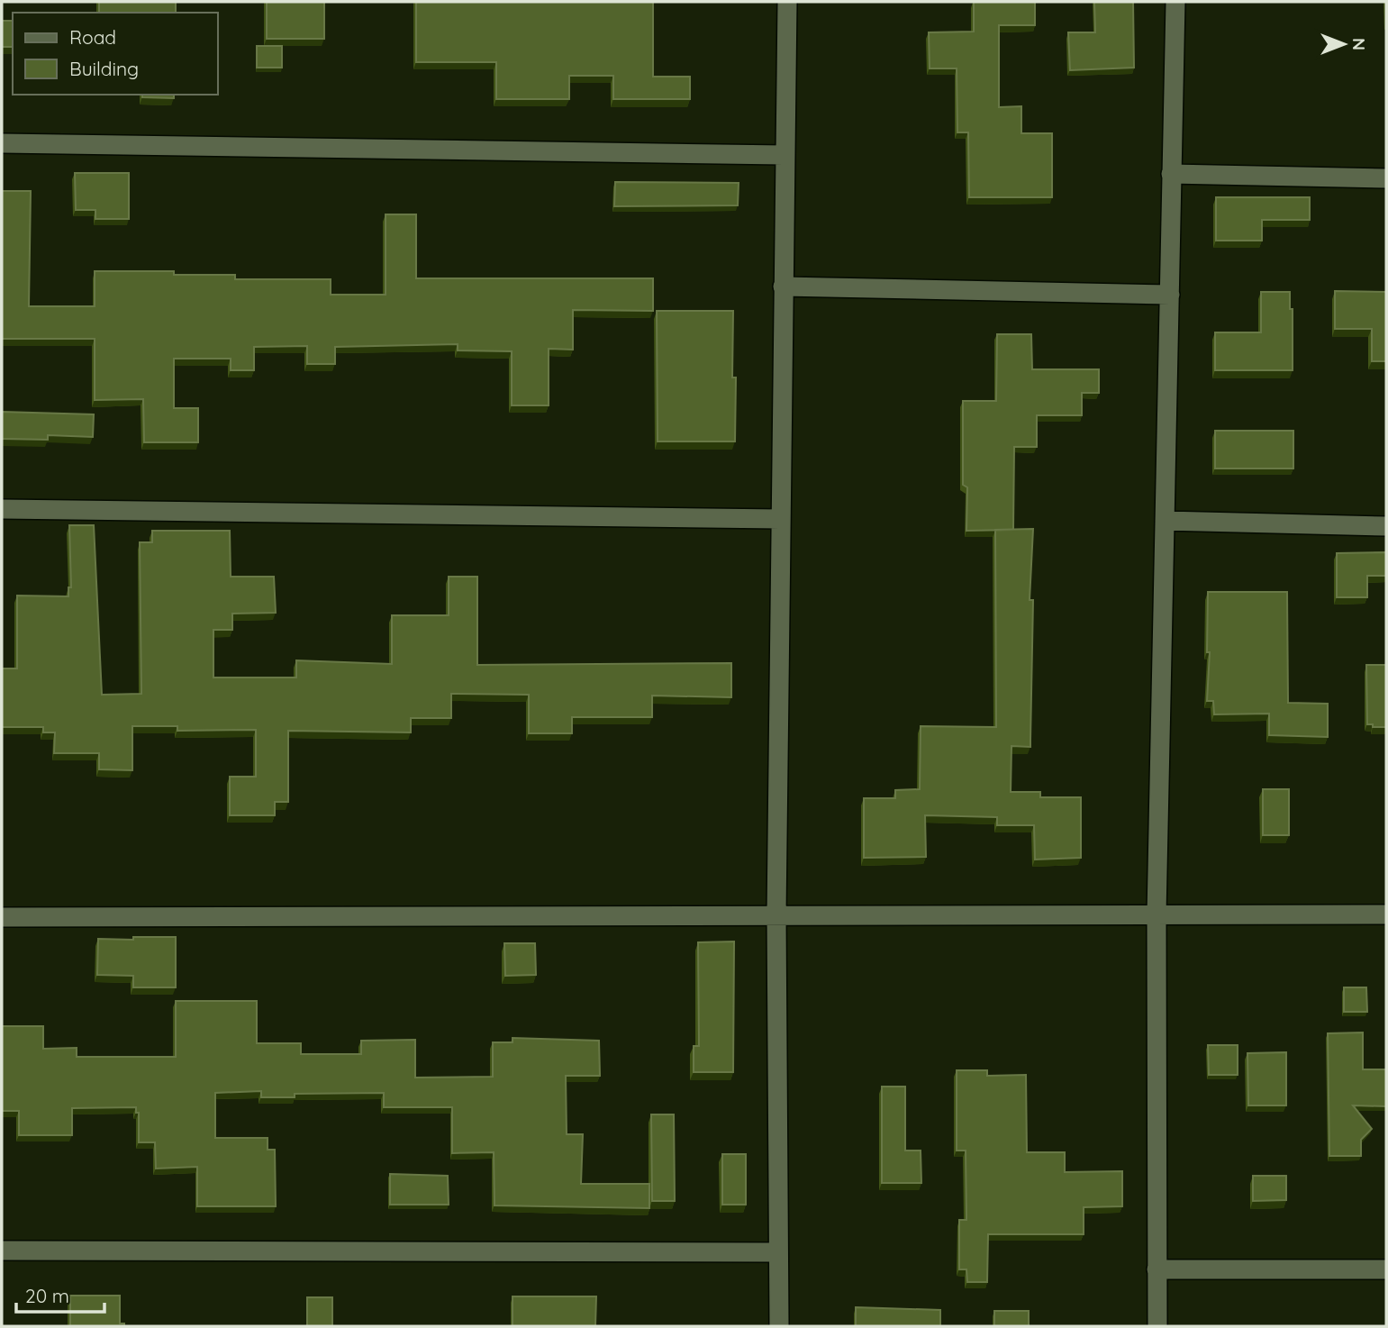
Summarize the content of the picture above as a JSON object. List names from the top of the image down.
{
  "legend": ["Road", "Building"],
  "scale_bar": "20 m",
  "north": "right"
}
